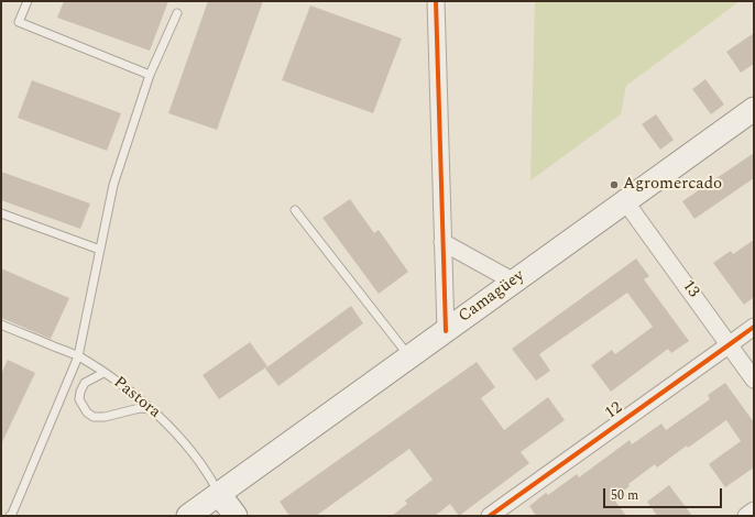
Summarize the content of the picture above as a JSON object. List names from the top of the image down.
{
  "streets": {
    "main road": ["Camagüey", "Pastora"],
    "street": ["13", "12"]
  },
  "crossings": [
    ["13", "Camagüey"],
    ["13", "12"],
    ["Camagüey", "Pastora"]
  ],
  "places": ["Agromercado"],
  "scale_bar": "50 m"
}
